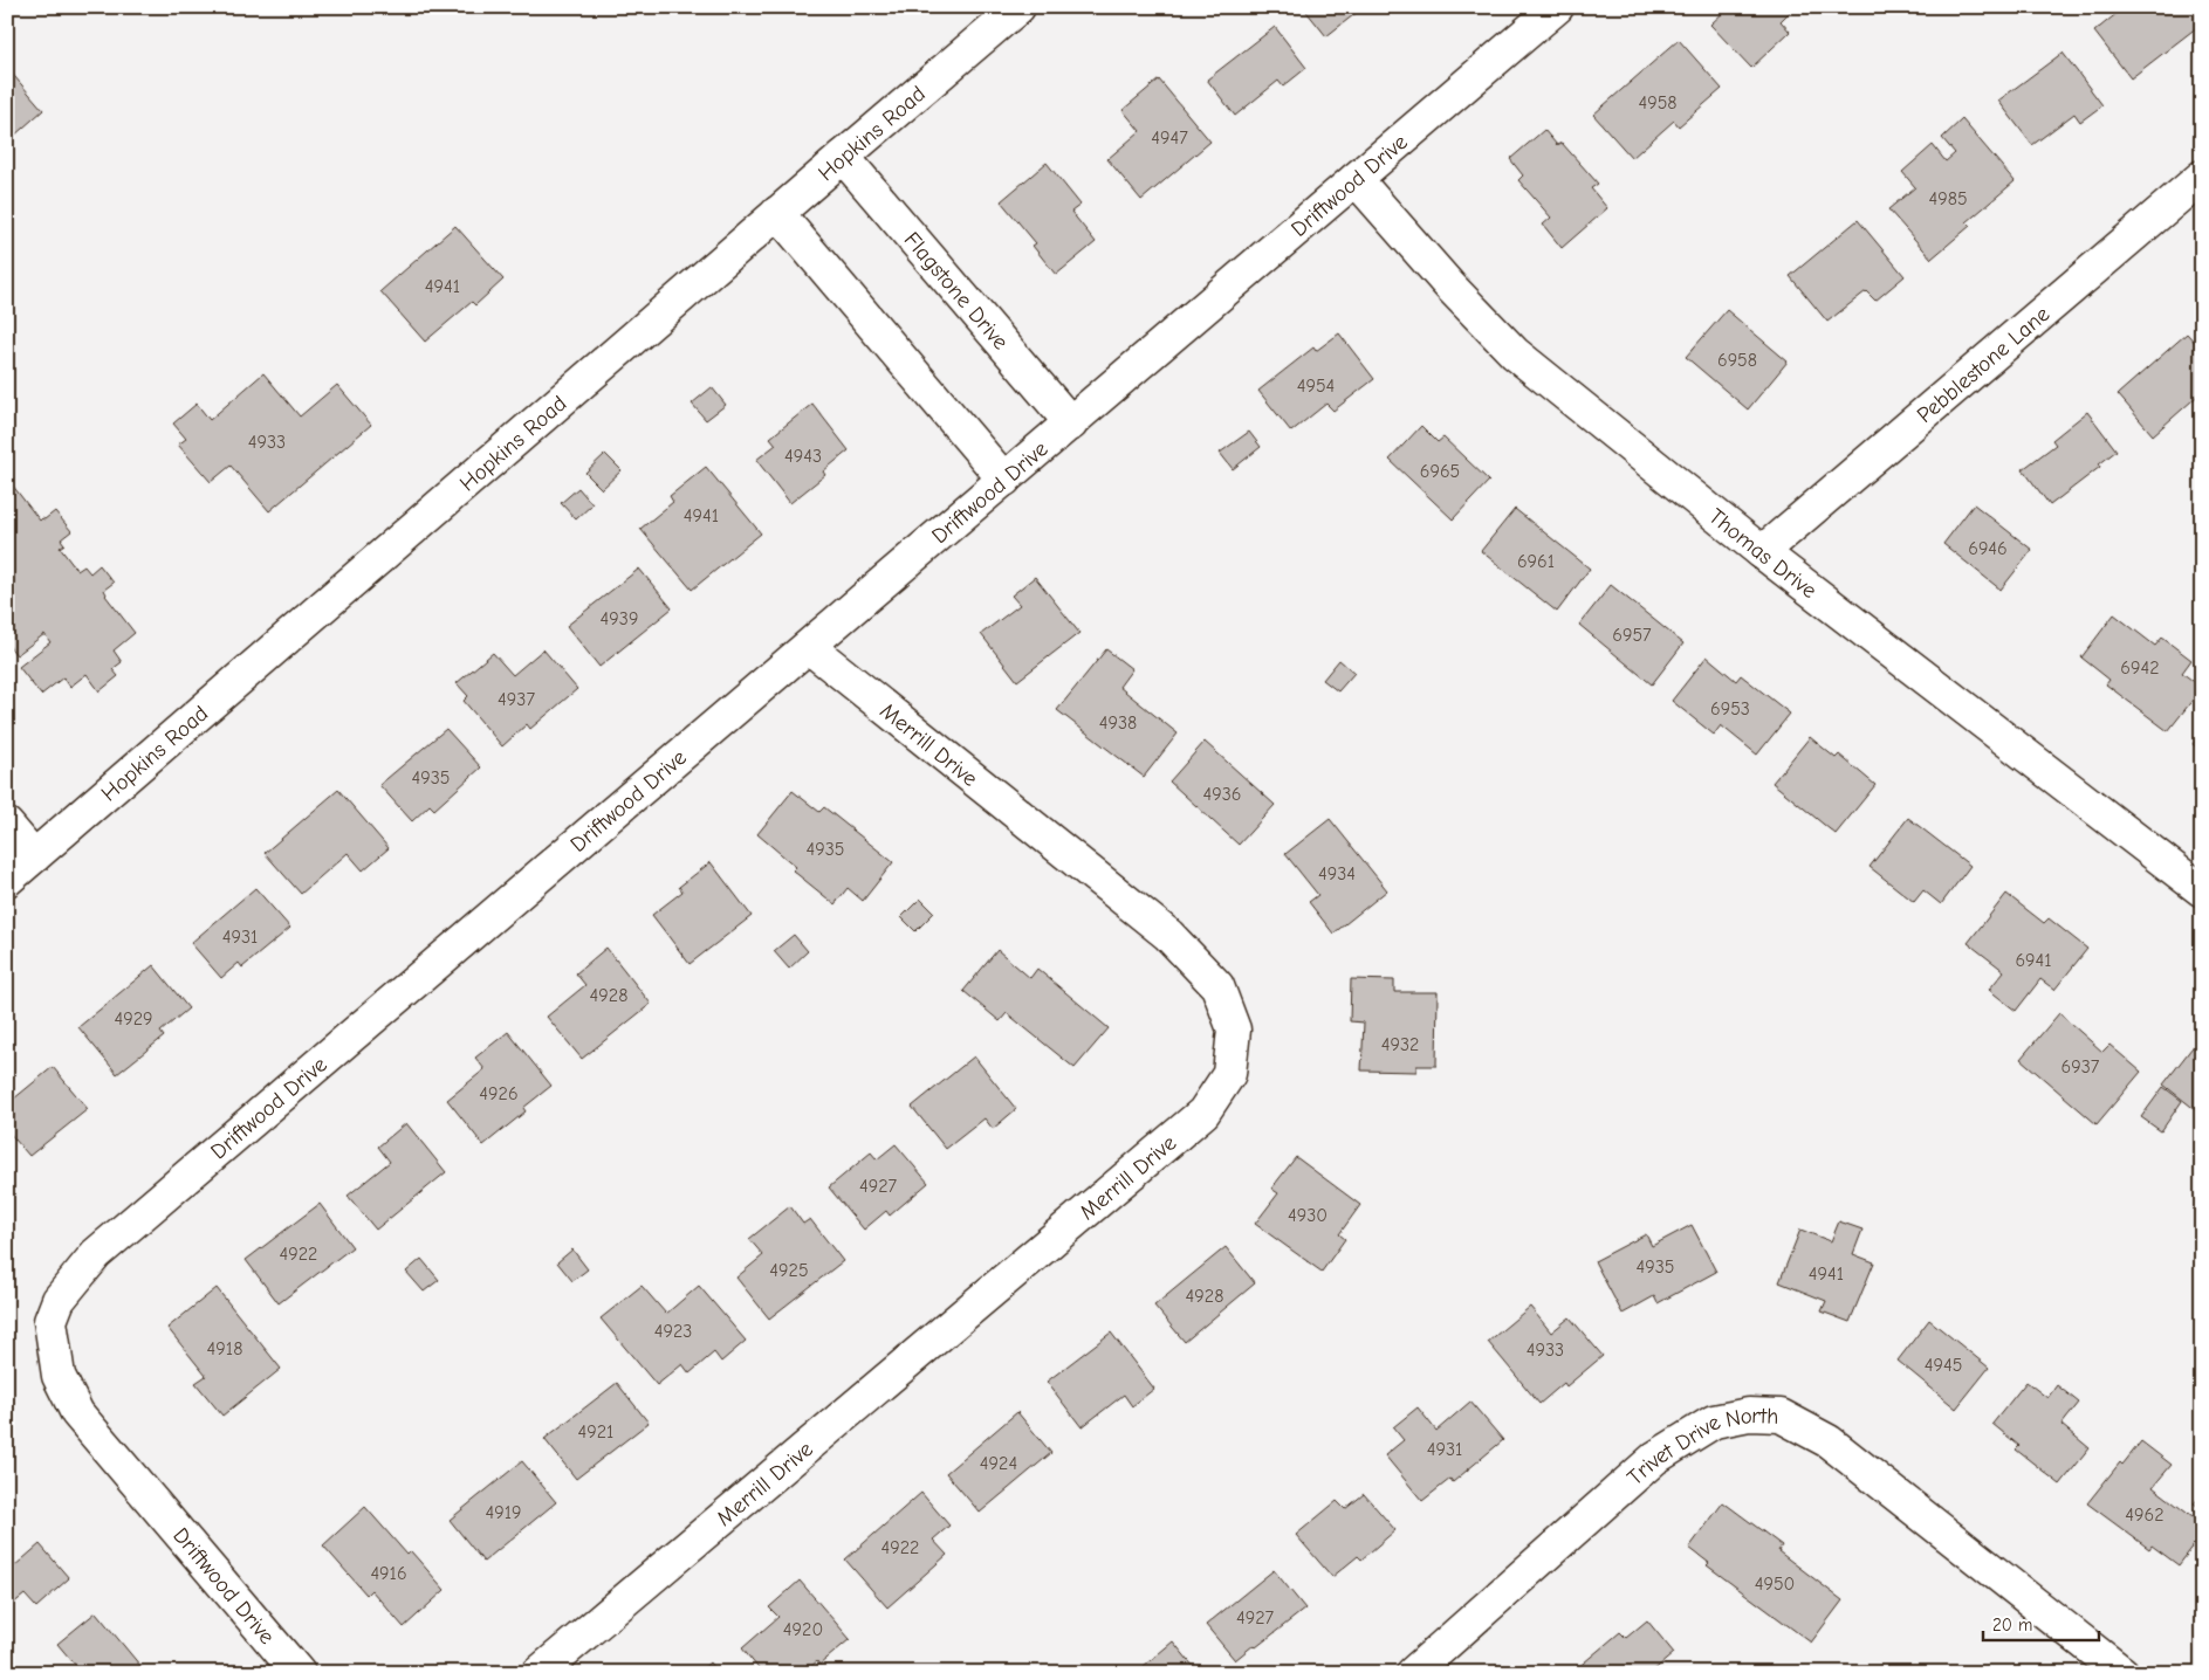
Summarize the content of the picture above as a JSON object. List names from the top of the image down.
{
  "streets": {
    "street": [
      "Hopkins Road",
      "Driftwood Drive",
      "Flagstone Drive",
      "Pebblestone Lane",
      "Thomas Drive",
      "Merrill Drive",
      "Trivet Drive North"
    ]
  },
  "crossings": [
    ["Hopkins Road", "Flagstone Drive"],
    ["Driftwood Drive", "Flagstone Drive"],
    ["Driftwood Drive", "Thomas Drive"],
    ["Driftwood Drive", "Merrill Drive"],
    ["Pebblestone Lane", "Thomas Drive"]
  ],
  "house_numbers": [
    "4958",
    "4947",
    "4985",
    "4941",
    "6958",
    "4954",
    "4933",
    "4943",
    "6965",
    "4941",
    "6946",
    "6961",
    "4939",
    "6957",
    "6942",
    "4937",
    "6953",
    "4938",
    "4935",
    "4936",
    "4935",
    "4934",
    "4931",
    "6941",
    "4928",
    "4929",
    "4932",
    "6937",
    "4926",
    "4927",
    "4930",
    "4922",
    "4935",
    "4925",
    "4941",
    "4928",
    "4923",
    "4918",
    "4933",
    "4945",
    "4921",
    "4931",
    "4924",
    "4919",
    "4962",
    "4922",
    "4916",
    "4950",
    "4927",
    "4920"
  ],
  "scale_bar": "20 m"
}
